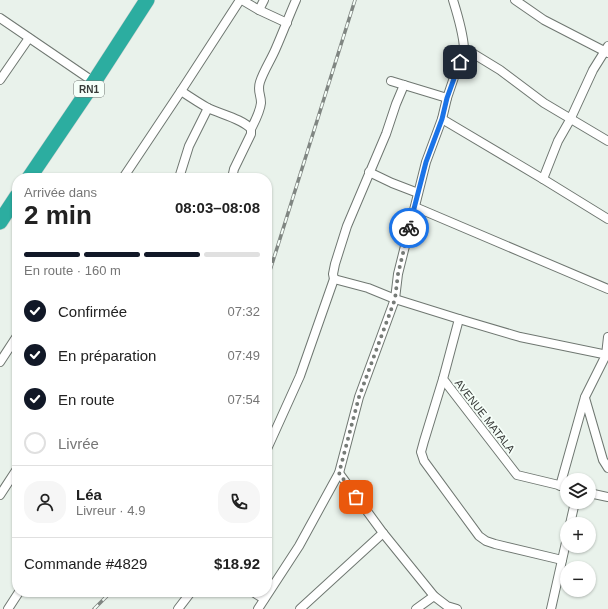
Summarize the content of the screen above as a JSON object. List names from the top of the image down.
{
  "streets": {
    "highway": ["RN1"],
    "street": ["AVENUE MATALA"]
  },
  "page": {
    "heading": ["2 min", "Arrivée dans", "08:03–08:08"],
    "panel": [
      "Léa",
      "Livreur · 4.9",
      "Commande #4829",
      "$18.92"
    ],
    "bar": "En route · 160 m",
    "list": [
      ["Confirmée", "07:32"],
      ["En préparation", "07:49"],
      ["En route", "07:54"],
      "Livrée"
    ],
    "map_buttons": ["+", "−"]
  }
}
